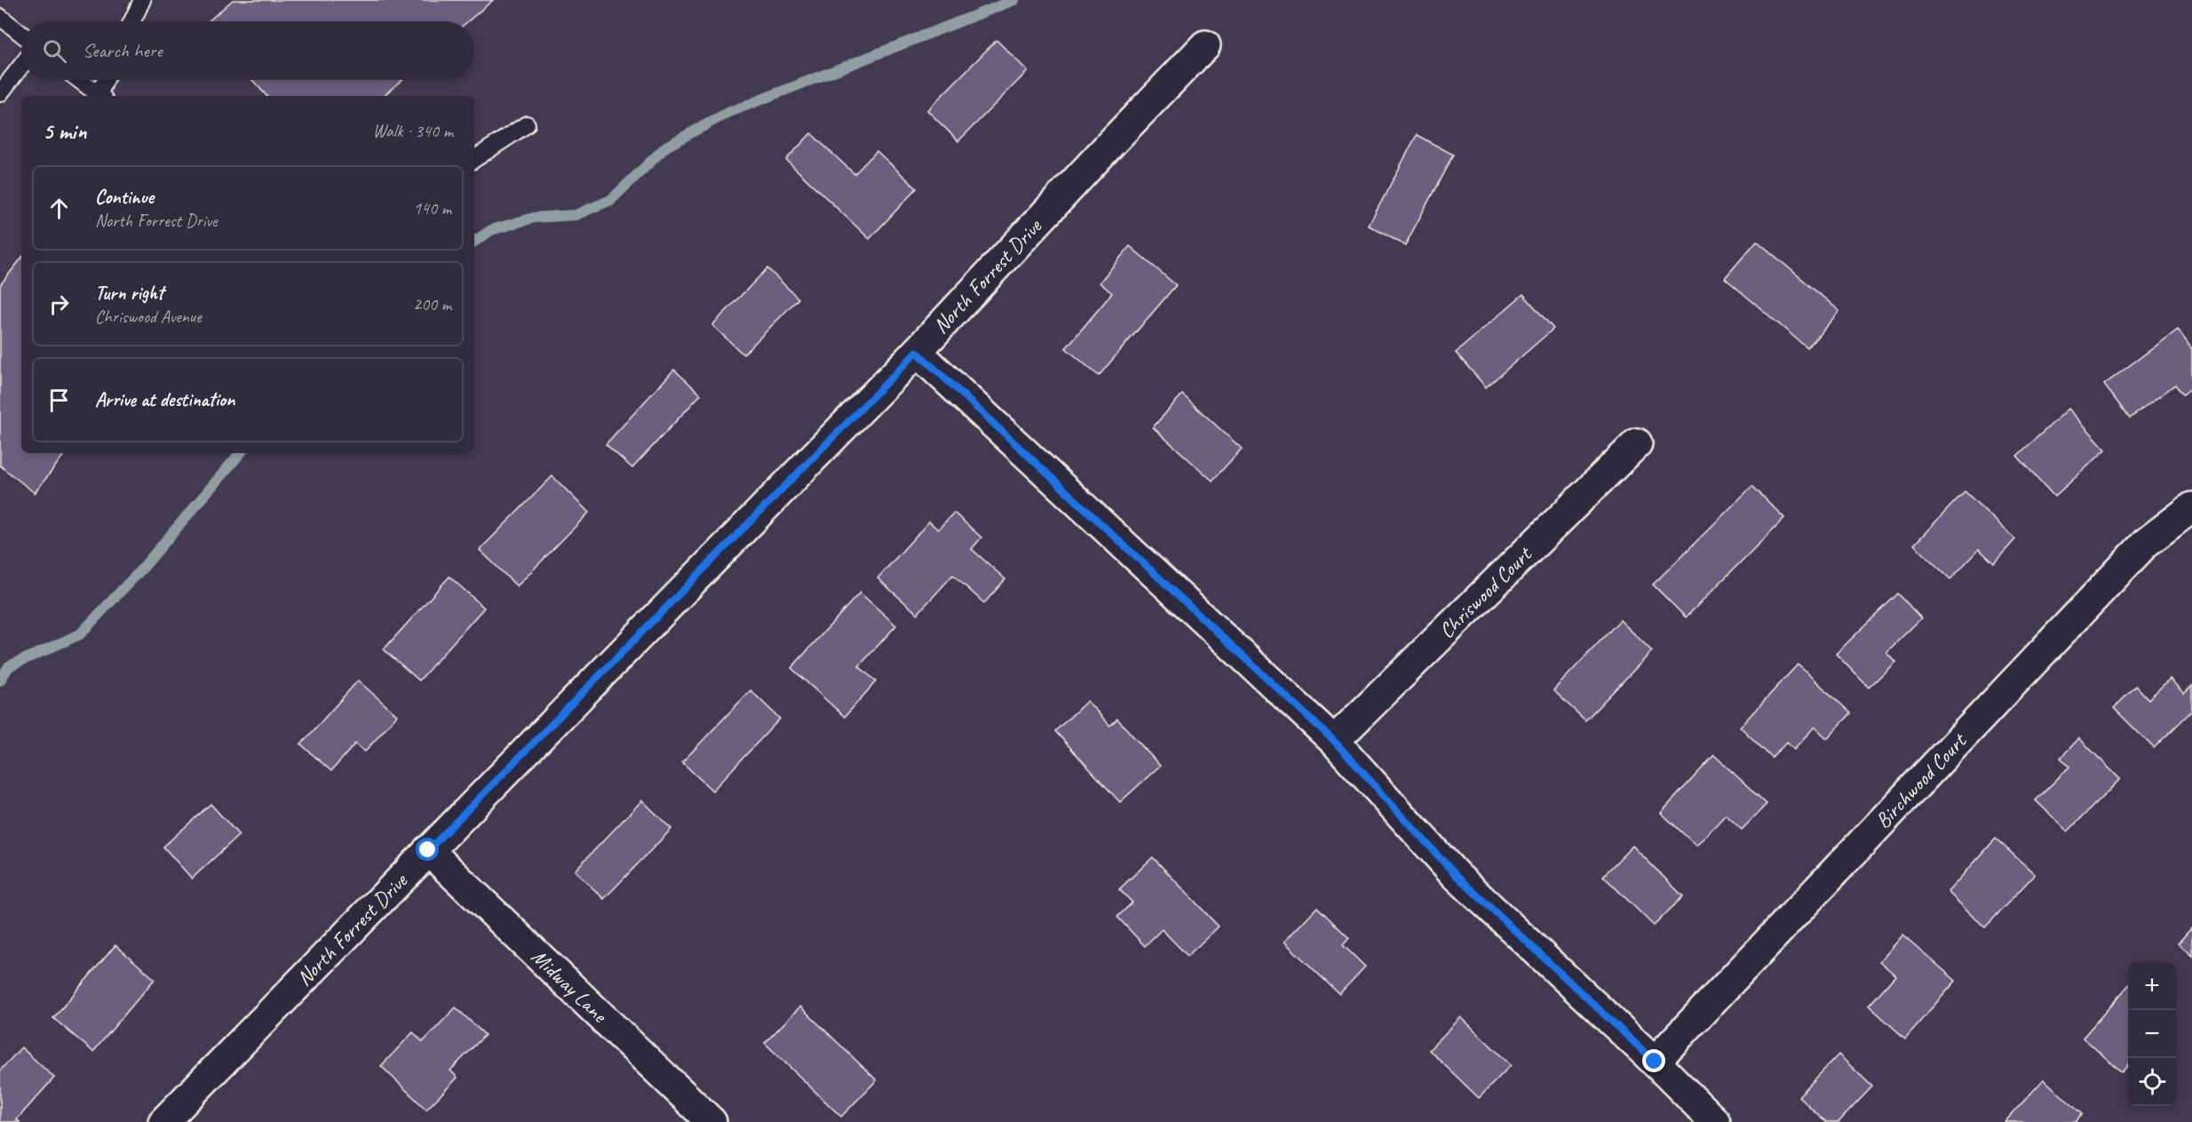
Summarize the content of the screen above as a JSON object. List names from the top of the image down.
{
  "streets": {
    "street": [
      "North Forrest Drive",
      "Chriswood Court",
      "Birchwood Court",
      "Midway Lane"
    ]
  },
  "crossings": [
    ["North Forrest Drive", "Midway Lane"]
  ],
  "page": {
    "search": "Search here",
    "heading": ["5 min", "Walk · 340 m"],
    "list": [
      ["Continue", "North Forrest Drive", "140 m"],
      ["Turn right", "Chriswood Avenue", "200 m"],
      "Arrive at destination"
    ],
    "map_buttons": ["+", "−"]
  }
}
